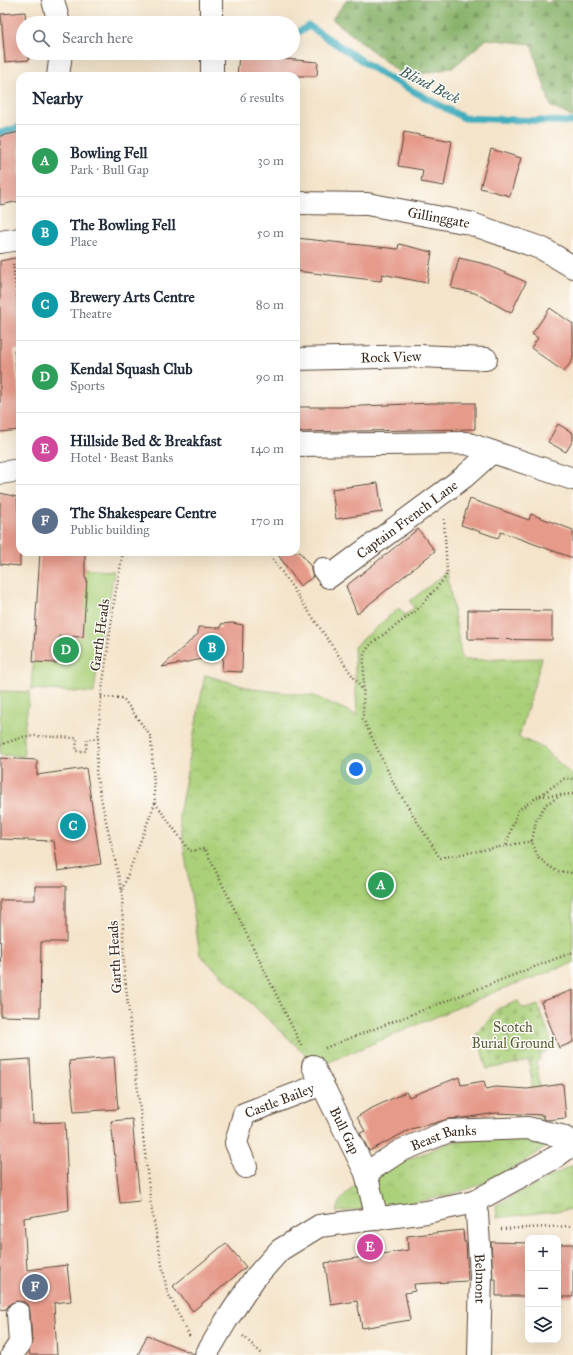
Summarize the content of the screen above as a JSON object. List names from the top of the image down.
{
  "streets": {
    "street": [
      "Gillinggate",
      "Rock View",
      "Captain French Lane",
      "Castle Bailey",
      "Bull Gap",
      "Beast Banks",
      "Belmont"
    ],
    "path": ["Garth Heads"]
  },
  "crossings": [
    ["Garth Heads", "Beast Banks"],
    ["Castle Bailey", "Bull Gap"],
    ["Bull Gap", "Beast Banks"],
    ["Beast Banks", "Belmont"]
  ],
  "water": ["Blind Beck"],
  "parks": ["Scotch Burial Ground"],
  "page": {
    "search": "Search here",
    "heading": ["Nearby", "6 results"],
    "list": [
      {
        "mark": "A",
        "name": "Bowling Fell",
        "note": "Park · Bull Gap",
        "value": "30 m"
      },
      {
        "mark": "B",
        "name": "The Bowling Fell",
        "note": "Place",
        "value": "50 m"
      },
      {
        "mark": "C",
        "name": "Brewery Arts Centre",
        "note": "Theatre",
        "value": "80 m"
      },
      {
        "mark": "D",
        "name": "Kendal Squash Club",
        "note": "Sports",
        "value": "90 m"
      },
      {
        "mark": "E",
        "name": "Hillside Bed & Breakfast",
        "note": "Hotel · Beast Banks",
        "value": "140 m"
      },
      {
        "mark": "F",
        "name": "The Shakespeare Centre",
        "note": "Public building",
        "value": "170 m"
      }
    ],
    "pins": [
      "B",
      "D",
      "C",
      "A",
      "E",
      "F"
    ],
    "map_buttons": ["+", "−"]
  }
}
